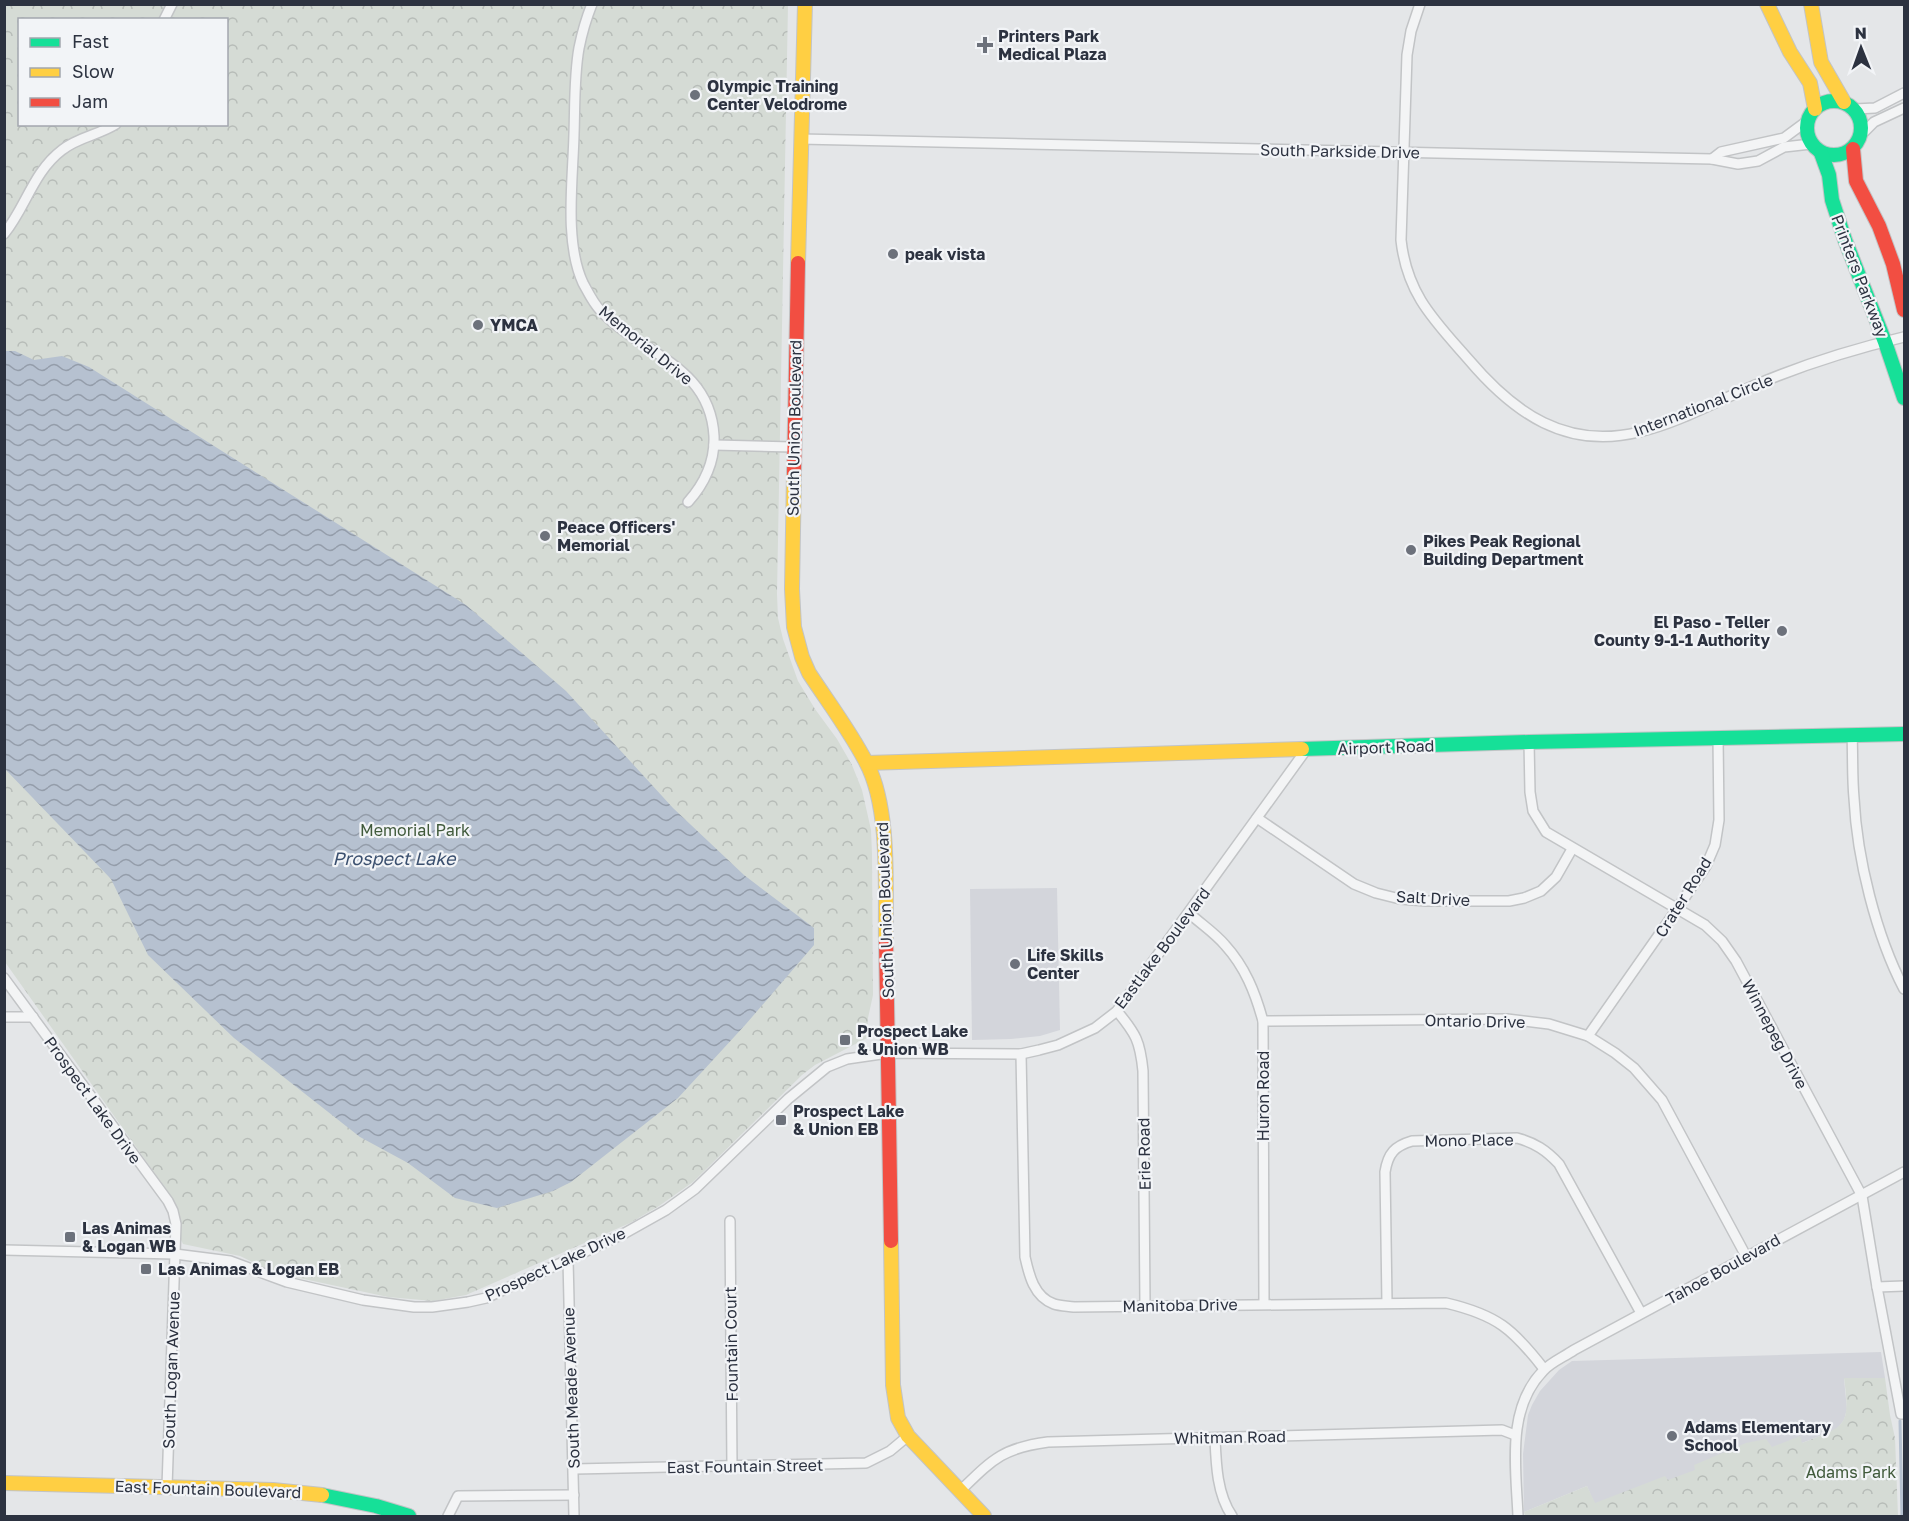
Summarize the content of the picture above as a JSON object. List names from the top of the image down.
{
  "streets": {
    "main road": [
      "South Parkside Drive",
      "Printers Parkway",
      "South Union Boulevard",
      "Airport Road",
      "East Fountain Boulevard"
    ],
    "street": [
      "Memorial Drive",
      "International Circle",
      "Crater Road",
      "Salt Drive",
      "Eastlake Boulevard",
      "Ontario Drive",
      "Winnepeg Drive",
      "Huron Road",
      "Prospect Lake Drive",
      "Mono Place",
      "Erie Road",
      "Tahoe Boulevard",
      "Manitoba Drive",
      "Fountain Court",
      "South Logan Avenue",
      "South Meade Avenue",
      "Whitman Road",
      "East Fountain Street"
    ]
  },
  "crossings": [
    ["South Parkside Drive", "Printers Parkway"],
    ["South Parkside Drive", "International Circle"],
    ["South Parkside Drive", "South Union Boulevard"],
    ["Printers Parkway", "International Circle"],
    ["South Union Boulevard", "Airport Road"],
    ["South Union Boulevard", "Eastlake Boulevard"],
    ["South Union Boulevard", "Prospect Lake Drive"],
    ["South Union Boulevard", "Whitman Road"],
    ["South Union Boulevard", "East Fountain Street"],
    ["Airport Road", "Crater Road"],
    ["Airport Road", "Eastlake Boulevard"],
    ["Airport Road", "Winnepeg Drive"],
    ["Crater Road", "Ontario Drive"],
    ["Crater Road", "Winnepeg Drive"],
    ["Salt Drive", "Eastlake Boulevard"],
    ["Salt Drive", "Winnepeg Drive"],
    ["Eastlake Boulevard", "Huron Road"],
    ["Eastlake Boulevard", "Prospect Lake Drive"],
    ["Eastlake Boulevard", "Erie Road"],
    ["Eastlake Boulevard", "Manitoba Drive"],
    ["Ontario Drive", "Huron Road"],
    ["Ontario Drive", "Tahoe Boulevard"],
    ["Winnepeg Drive", "Tahoe Boulevard"],
    ["Huron Road", "Manitoba Drive"],
    ["Prospect Lake Drive", "South Logan Avenue"],
    ["Prospect Lake Drive", "South Meade Avenue"],
    ["Mono Place", "Tahoe Boulevard"],
    ["Mono Place", "Manitoba Drive"],
    ["Erie Road", "Manitoba Drive"],
    ["Tahoe Boulevard", "Manitoba Drive"],
    ["Fountain Court", "East Fountain Street"],
    ["South Logan Avenue", "East Fountain Boulevard"],
    ["South Meade Avenue", "East Fountain Street"]
  ],
  "water": ["Prospect Lake"],
  "parks": ["Memorial Park", "Adams Park"],
  "places": {
    "health": ["Printers Park Medical Plaza"],
    "other": [
      "Olympic Training Center Velodrome",
      "peak vista",
      "YMCA",
      "Peace Officers' Memorial",
      "Pikes Peak Regional Building Department",
      "El Paso - Teller County 9-1-1 Authority",
      "Life Skills Center",
      "Adams Elementary School"
    ],
    "transit": [
      "Prospect Lake & Union WB",
      "Prospect Lake & Union EB",
      "Las Animas & Logan WB",
      "Las Animas & Logan EB"
    ]
  },
  "legend": ["Fast", "Slow", "Jam"],
  "north": "top"
}
